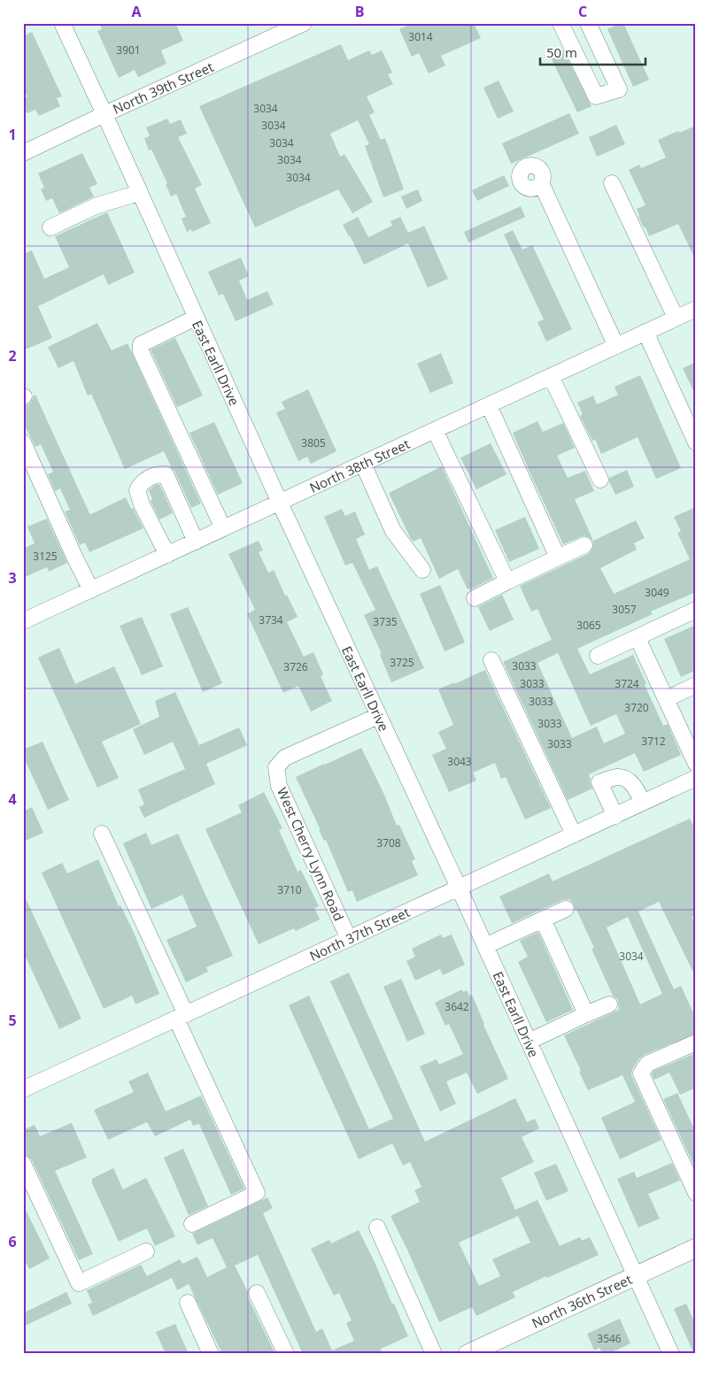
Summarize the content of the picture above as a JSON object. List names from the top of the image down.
{
  "streets": {
    "main road": ["North 36th Street"],
    "street": [
      "North 39th Street",
      "East Earll Drive",
      "North 38th Street",
      "West Cherry Lynn Road",
      "North 37th Street"
    ]
  },
  "crossings": [
    ["North 39th Street", "East Earll Drive"],
    ["East Earll Drive", "North 38th Street"],
    ["East Earll Drive", "West Cherry Lynn Road"],
    ["East Earll Drive", "North 37th Street"],
    ["East Earll Drive", "North 36th Street"],
    ["West Cherry Lynn Road", "North 37th Street"]
  ],
  "house_numbers": [
    "3014",
    "3901",
    "3034",
    "3034",
    "3034",
    "3034",
    "3034",
    "3805",
    "3125",
    "3049",
    "3057",
    "3734",
    "3735",
    "3065",
    "3725",
    "3033",
    "3726",
    "3033",
    "3724",
    "3033",
    "3720",
    "3033",
    "3712",
    "3033",
    "3043",
    "3708",
    "3710",
    "3034",
    "3642",
    "3546"
  ],
  "scale_bar": "50 m",
  "grid": {
    "columns": ["A", "B", "C"],
    "rows": [
      "1",
      "2",
      "3",
      "4",
      "5",
      "6"
    ]
  }
}
